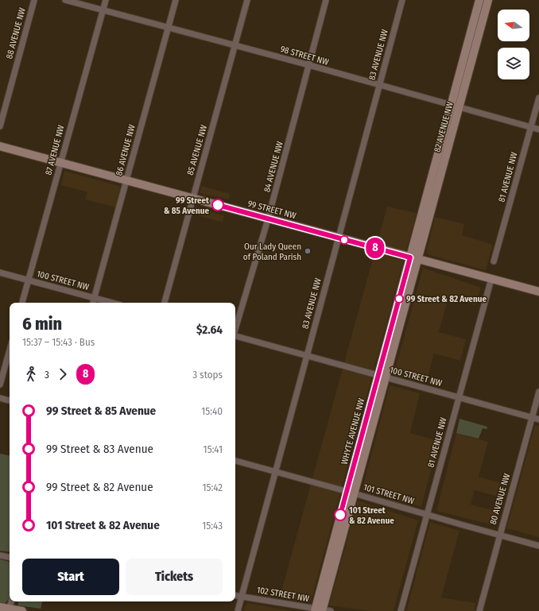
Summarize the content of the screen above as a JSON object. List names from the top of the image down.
{
  "streets": {
    "main road": ["82 AVENUE NW", "99 STREET NW", "WHYTE AVENUE NW"],
    "street": [
      "88 AVENUE NW",
      "83 AVENUE NW",
      "98 STREET NW",
      "87 AVENUE NW",
      "86 AVENUE NW",
      "85 AVENUE NW",
      "84 AVENUE NW",
      "81 AVENUE NW",
      "100 STREET NW",
      "101 STREET NW",
      "80 AVENUE NW",
      "102 STREET NW"
    ]
  },
  "crossings": [
    ["83 AVENUE NW", "98 STREET NW"],
    ["83 AVENUE NW", "99 STREET NW"],
    ["83 AVENUE NW", "100 STREET NW"],
    ["83 AVENUE NW", "101 STREET NW"],
    ["83 AVENUE NW", "102 STREET NW"],
    ["98 STREET NW", "82 AVENUE NW"],
    ["98 STREET NW", "87 AVENUE NW"],
    ["98 STREET NW", "86 AVENUE NW"],
    ["98 STREET NW", "85 AVENUE NW"],
    ["98 STREET NW", "84 AVENUE NW"],
    ["98 STREET NW", "81 AVENUE NW"],
    ["82 AVENUE NW", "99 STREET NW"],
    ["82 AVENUE NW", "WHYTE AVENUE NW"],
    ["87 AVENUE NW", "99 STREET NW"],
    ["87 AVENUE NW", "100 STREET NW"],
    ["86 AVENUE NW", "99 STREET NW"],
    ["86 AVENUE NW", "100 STREET NW"],
    ["85 AVENUE NW", "99 STREET NW"],
    ["84 AVENUE NW", "99 STREET NW"],
    ["81 AVENUE NW", "99 STREET NW"],
    ["81 AVENUE NW", "100 STREET NW"],
    ["81 AVENUE NW", "101 STREET NW"],
    ["99 STREET NW", "WHYTE AVENUE NW"],
    ["100 STREET NW", "WHYTE AVENUE NW"],
    ["100 STREET NW", "80 AVENUE NW"],
    ["WHYTE AVENUE NW", "101 STREET NW"],
    ["WHYTE AVENUE NW", "102 STREET NW"],
    ["101 STREET NW", "80 AVENUE NW"]
  ],
  "places": [
    "99 Street & 85 Avenue",
    "Our Lady Queen of Poland Parish",
    "99 Street & 82 Avenue",
    "101 Street & 82 Avenue"
  ],
  "lines": ["bus line 8"],
  "north": "left",
  "page": {
    "on_map": "8",
    "heading": ["6 min", "15:37 – 15:43 · Bus", "$2.64"],
    "legs": ["3", "8", "3 stops"],
    "list": [
      {
        "name": "99 Street & 85 Avenue",
        "value": "15:40"
      },
      {
        "name": "99 Street & 83 Avenue",
        "value": "15:41"
      },
      {
        "name": "99 Street & 82 Avenue",
        "value": "15:42"
      },
      {
        "name": "101 Street & 82 Avenue",
        "value": "15:43"
      }
    ],
    "buttons": ["Start", "Tickets"]
  }
}
